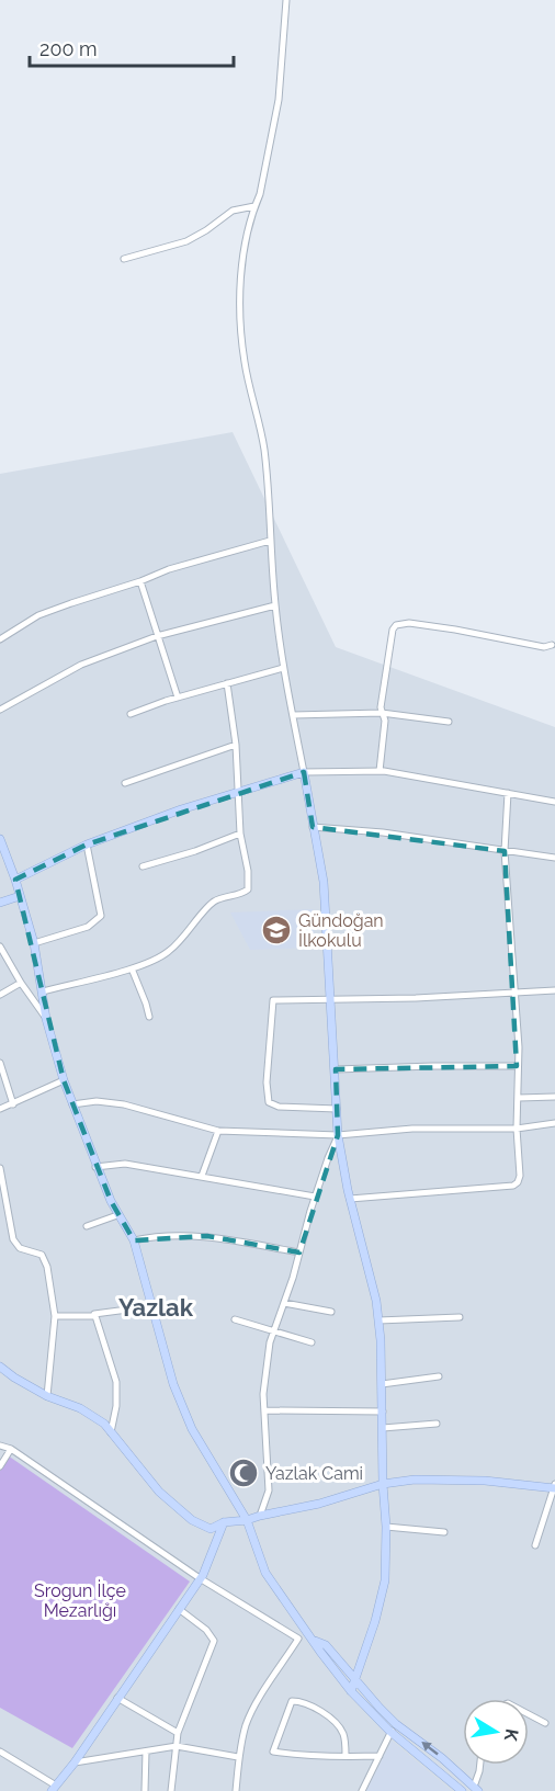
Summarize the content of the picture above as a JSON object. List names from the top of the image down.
{
  "districts": ["Yazlak"],
  "parks": ["Srogun İlçe Mezarlığı"],
  "places": {
    "school or university": ["Gündoğan İlkokulu"],
    "mosque": ["Yazlak Cami"]
  },
  "scale_bar": "200 m",
  "north": "right"
}
